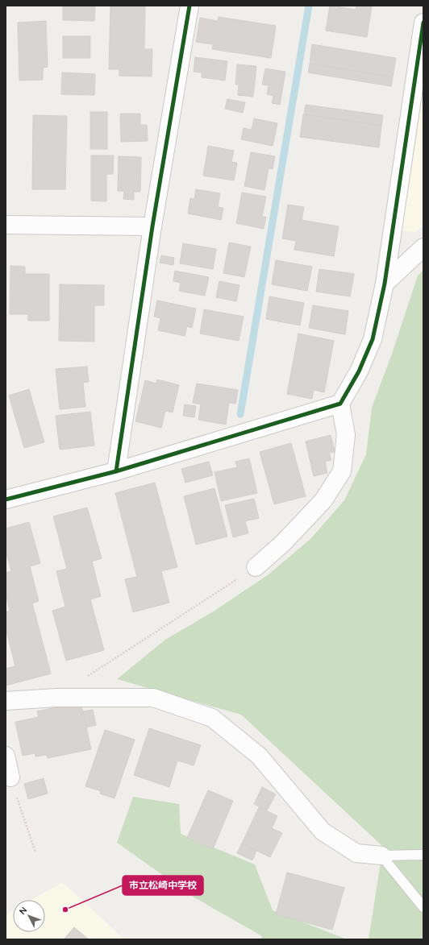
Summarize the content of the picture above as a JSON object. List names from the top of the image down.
{
  "places": ["市立松崎中学校"],
  "north": "top left"
}
